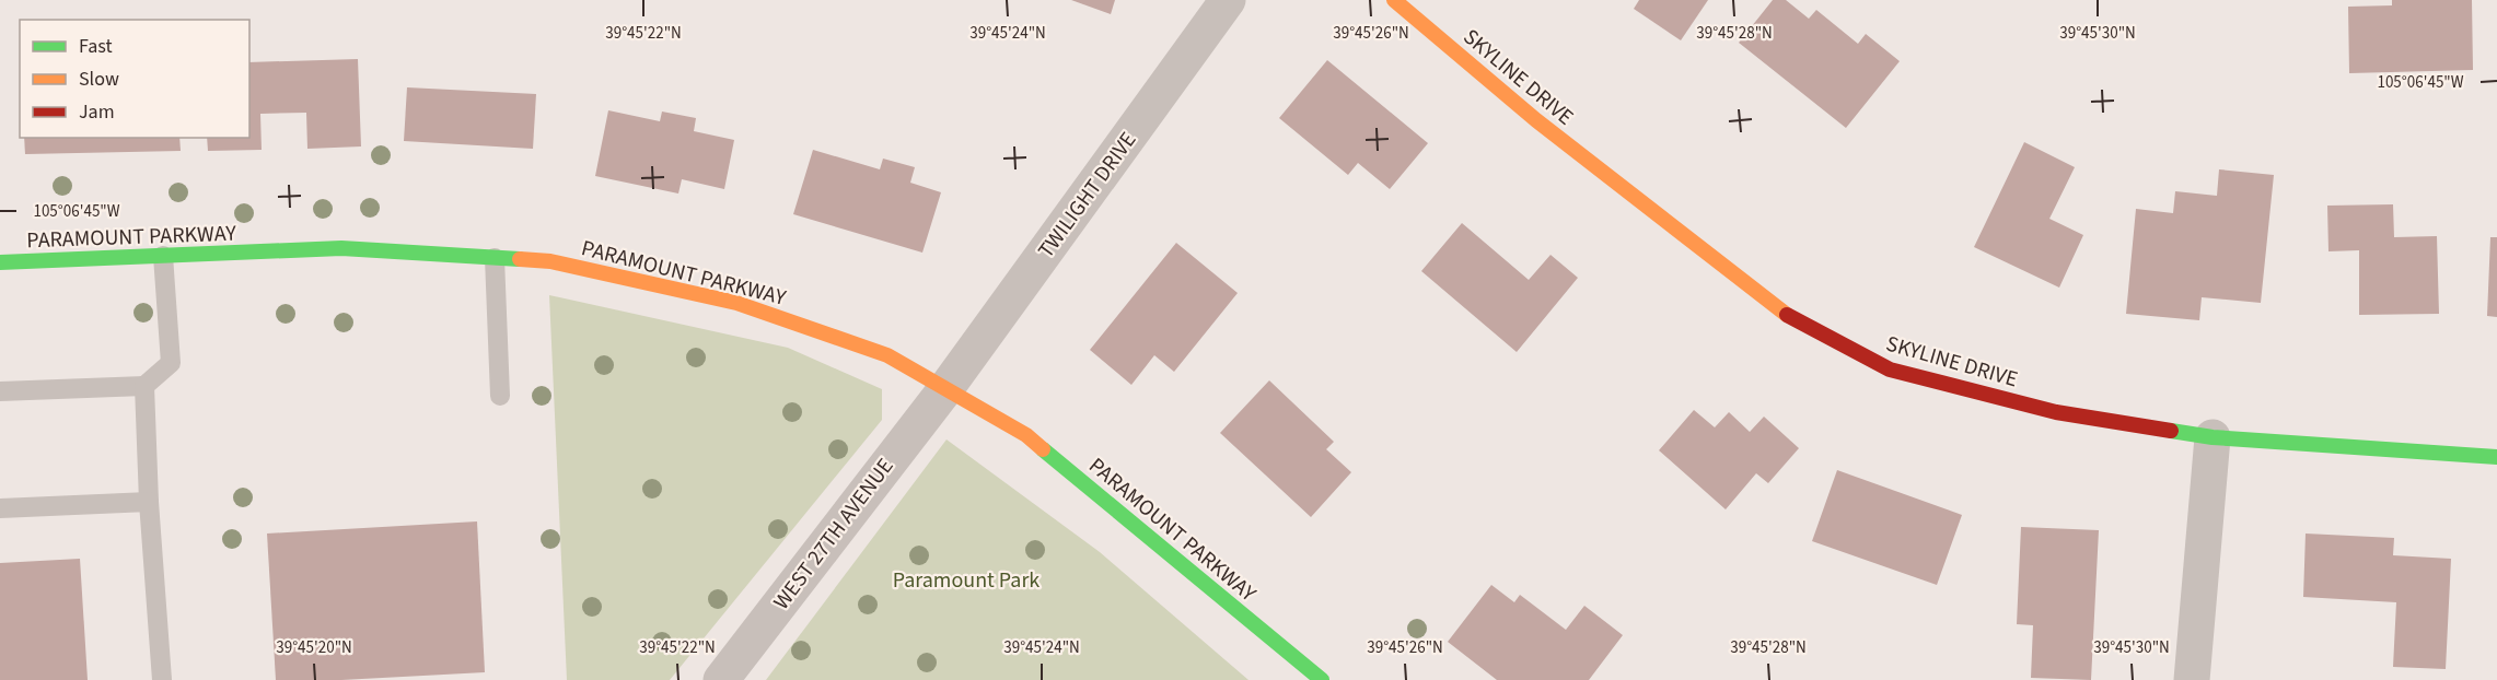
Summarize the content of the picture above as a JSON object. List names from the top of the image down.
{
  "streets": {
    "street": [
      "SKYLINE DRIVE",
      "TWILIGHT DRIVE",
      "PARAMOUNT PARKWAY",
      "WEST 27TH AVENUE"
    ]
  },
  "crossings": [
    ["TWILIGHT DRIVE", "PARAMOUNT PARKWAY"],
    ["TWILIGHT DRIVE", "WEST 27TH AVENUE"],
    ["PARAMOUNT PARKWAY", "WEST 27TH AVENUE"]
  ],
  "parks": ["Paramount Park"],
  "legend": ["Fast", "Slow", "Jam"],
  "coordinates": [
    "39°45'22\"N",
    "39°45'24\"N",
    "39°45'26\"N",
    "39°45'28\"N",
    "39°45'30\"N",
    "105°06'45\"W",
    "39°45'20\"N"
  ]
}
